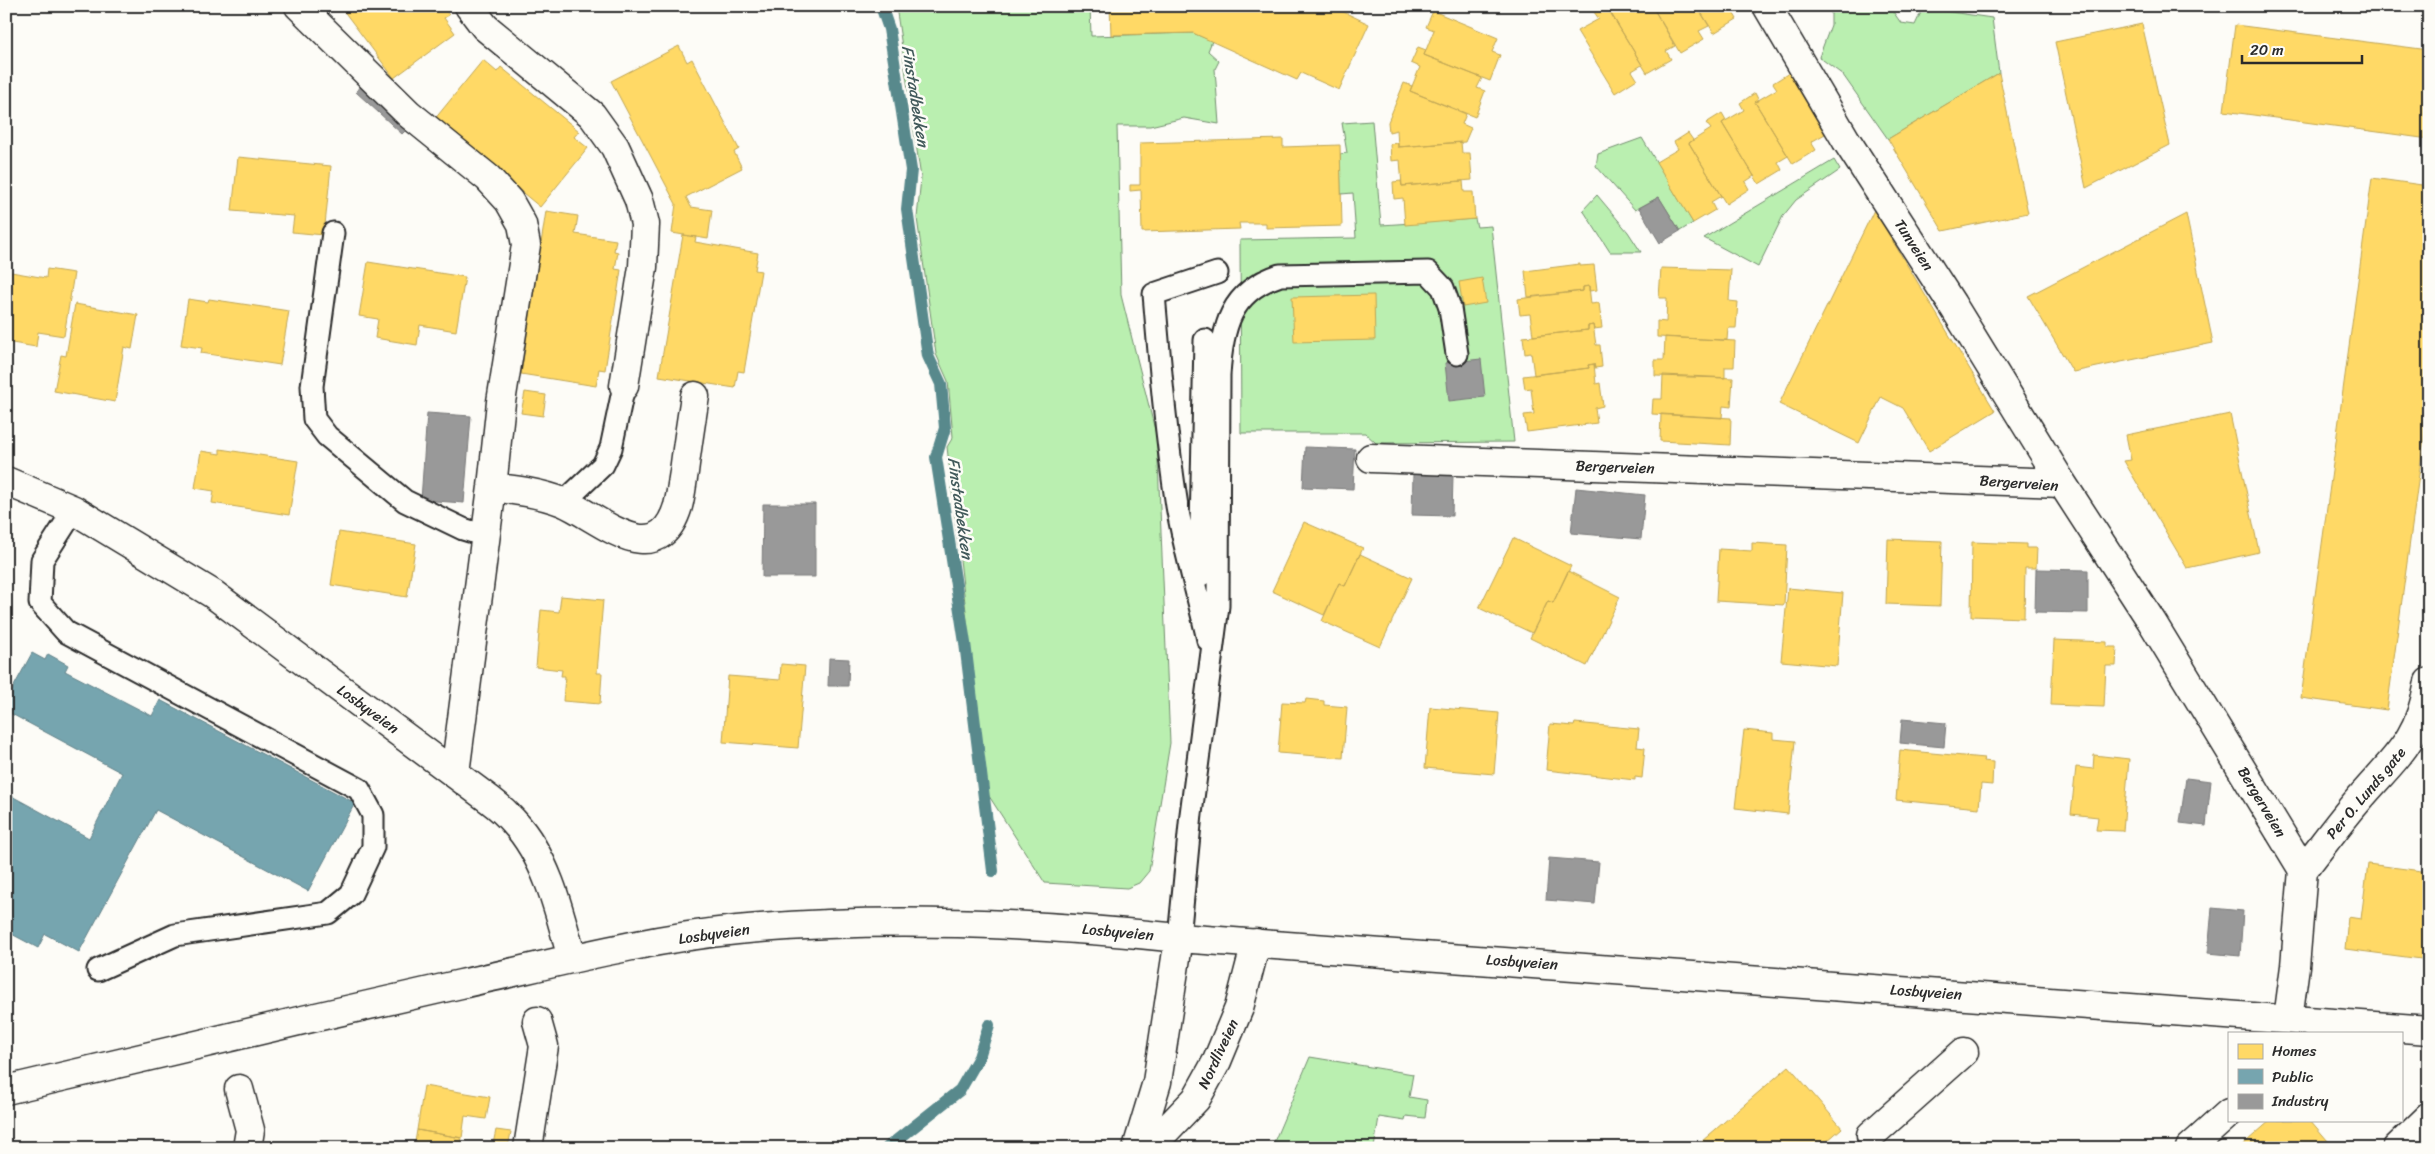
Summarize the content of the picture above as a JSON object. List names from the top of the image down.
{
  "streets": {
    "street": [
      "Tunveien",
      "Bergerveien",
      "Losbyveien",
      "Per O. Lunds gate",
      "Nordliveien"
    ]
  },
  "crossings": [
    ["Tunveien", "Bergerveien"],
    ["Bergerveien", "Per O. Lunds gate"],
    ["Losbyveien", "Nordliveien"]
  ],
  "water": ["Finstadbekken"],
  "legend": ["Homes", "Public", "Industry"],
  "scale_bar": "20 m"
}
